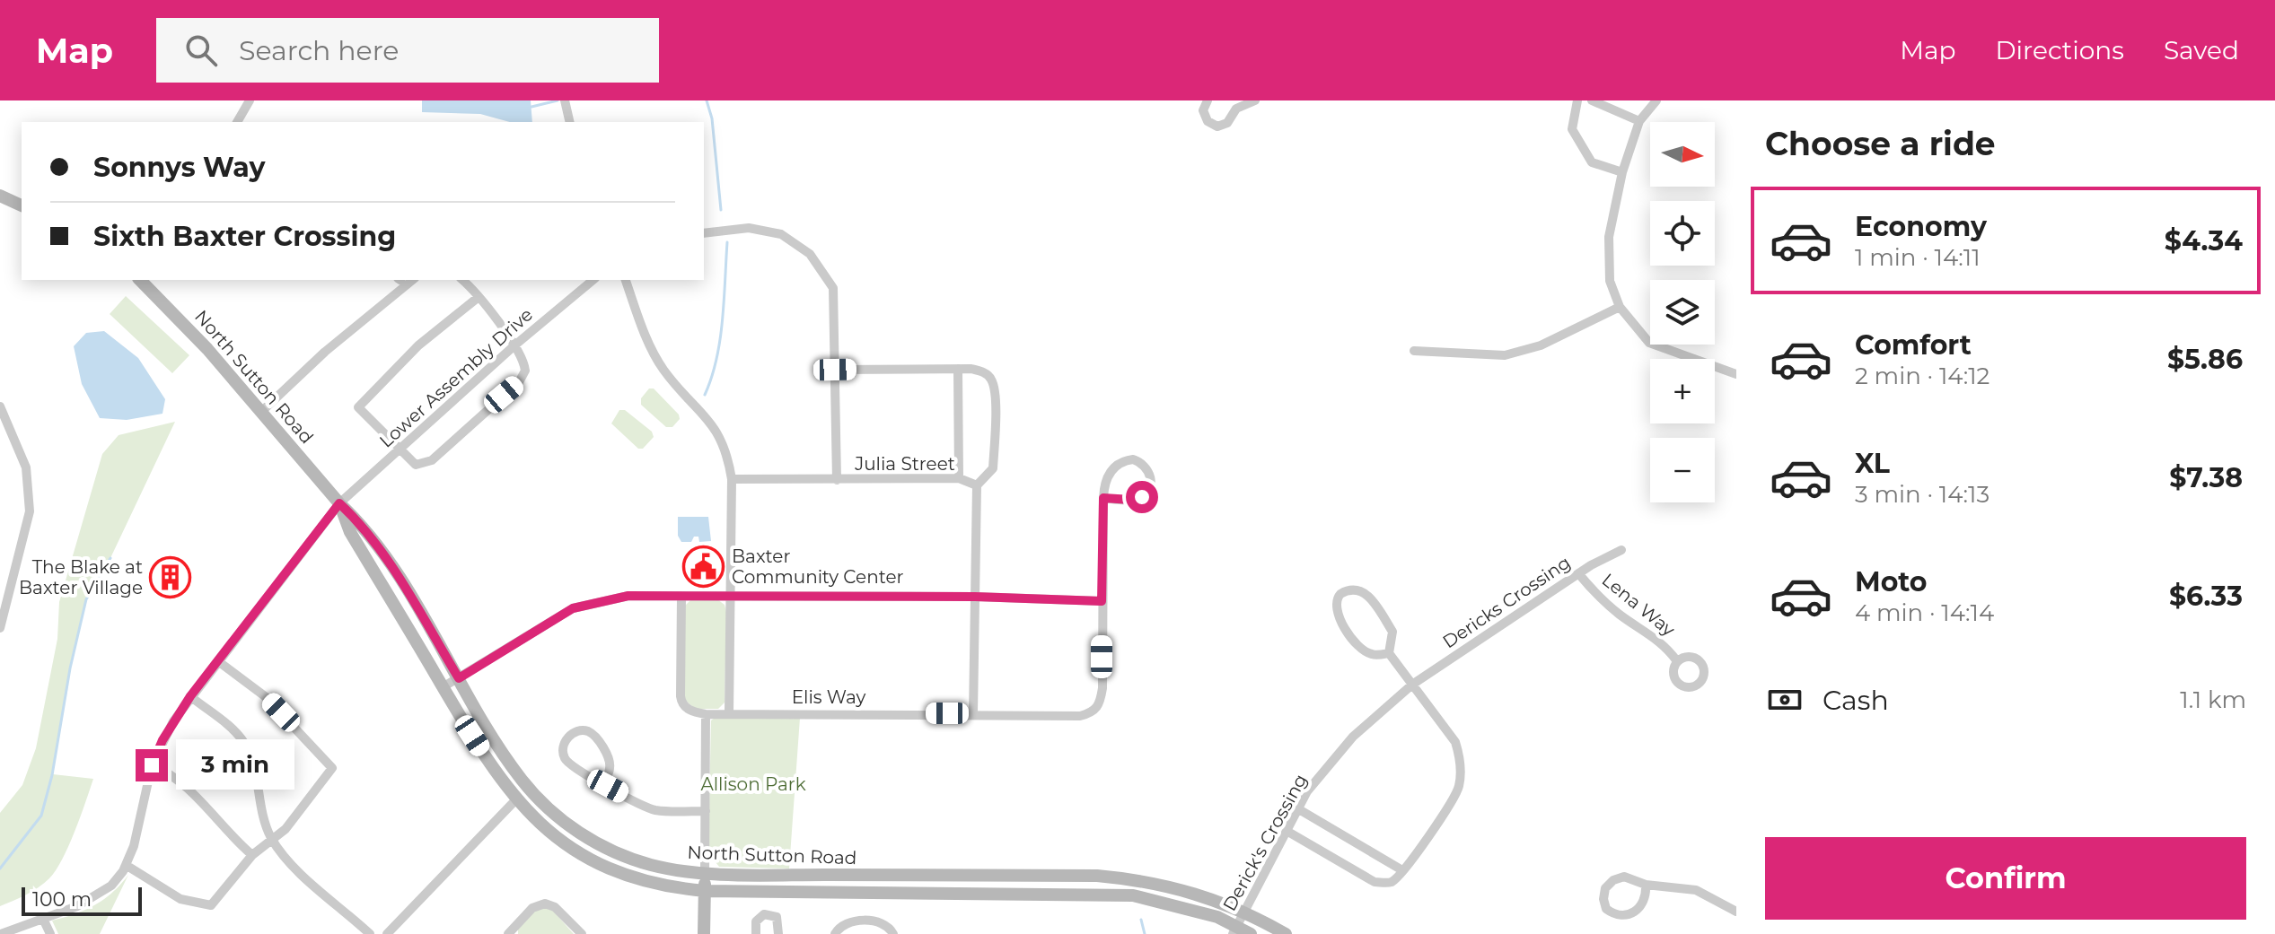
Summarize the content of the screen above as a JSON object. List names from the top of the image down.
{
  "streets": {
    "main road": ["North Sutton Road"],
    "street": [
      "Lower Assembly Drive",
      "Julia Street",
      "Dericks Crossing",
      "Lena Way",
      "Elis Way",
      "Derick's Crossing"
    ]
  },
  "crossings": [
    ["North Sutton Road", "Lower Assembly Drive"],
    ["North Sutton Road", "Derick's Crossing"],
    ["Dericks Crossing", "Lena Way"],
    ["Dericks Crossing", "Derick's Crossing"]
  ],
  "parks": ["Allison Park"],
  "places": {
    "public building": ["Baxter Community Center"],
    "building": ["The Blake at Baxter Village"]
  },
  "scale_bar": "100 m",
  "north": "right",
  "page": {
    "header": "Map",
    "search": "Search here",
    "nav": ["Map", "Directions", "Saved"],
    "heading": "Choose a ride",
    "map_buttons": ["+", "−"],
    "banner": ["Sonnys Way", "Sixth Baxter Crossing"],
    "list": [
      {
        "name": "Economy",
        "note": "1 min · 14:11",
        "value": "$4.34"
      },
      {
        "name": "Comfort",
        "note": "2 min · 14:12",
        "value": "$5.86"
      },
      {
        "name": "XL",
        "note": "3 min · 14:13",
        "value": "$7.38"
      },
      {
        "name": "Moto",
        "note": "4 min · 14:14",
        "value": "$6.33"
      }
    ],
    "pay": ["Cash", "1.1 km"],
    "bubble": "3 min",
    "buttons": "Confirm",
    "scale": "100 m"
  }
}
